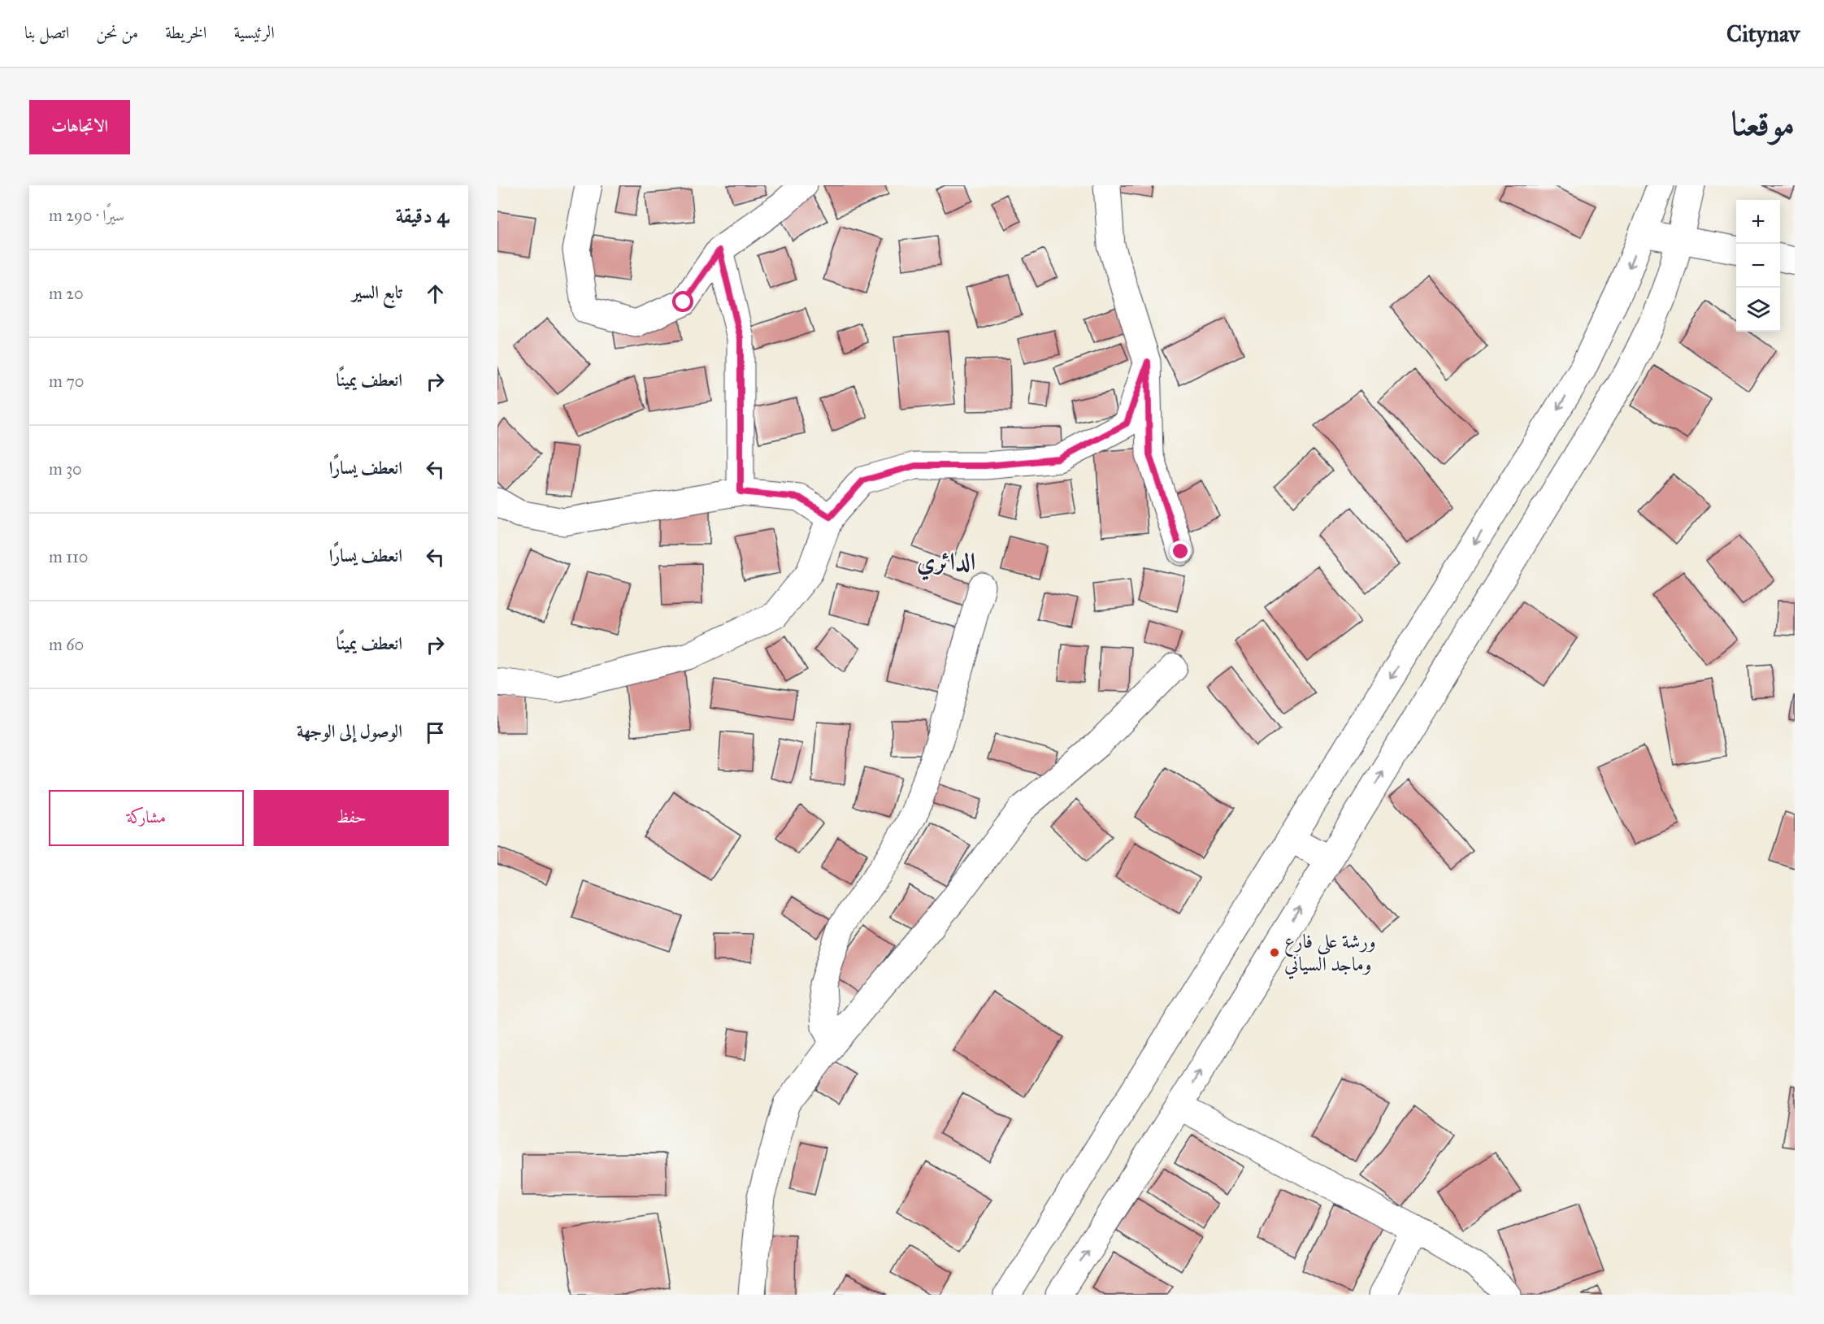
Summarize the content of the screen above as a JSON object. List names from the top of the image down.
{
  "districts": ["الدائري"],
  "places": ["ورشة علي فارع وماجد السياني"],
  "page": {
    "header": "Citynav",
    "nav": [
      "الرئيسية",
      "الخريطة",
      "من نحن",
      "اتصل بنا"
    ],
    "title": "موقعنا",
    "buttons": [
      "الاتجاهات",
      ["حفظ", "مشاركة"]
    ],
    "heading": ["4 دقيقة", "سيرًا · 290 m"],
    "map_buttons": ["+", "−"],
    "list": [
      ["تابع السير", "20 m"],
      ["انعطف يمينًا", "70 m"],
      ["انعطف يسارًا", "30 m"],
      ["انعطف يسارًا", "110 m"],
      ["انعطف يمينًا", "60 m"],
      "الوصول إلى الوجهة"
    ]
  }
}
